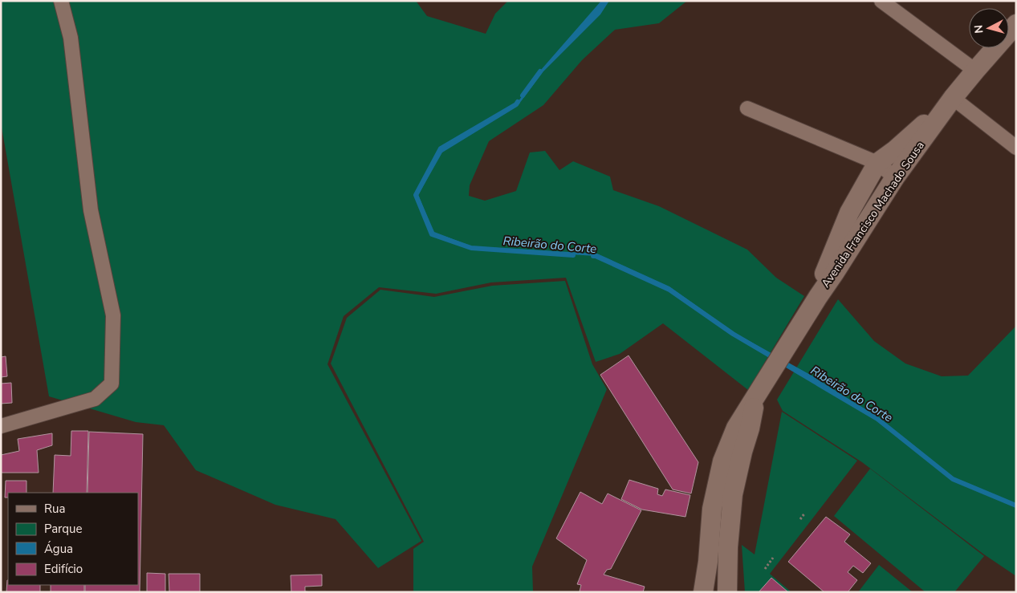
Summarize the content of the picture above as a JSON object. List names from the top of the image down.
{
  "streets": {
    "main road": ["Avenida Francisco Machado Sousa"]
  },
  "water": ["Ribeirão do Corte"],
  "legend": [
    "Rua",
    "Parque",
    "Água",
    "Edifício"
  ],
  "north": "left"
}
